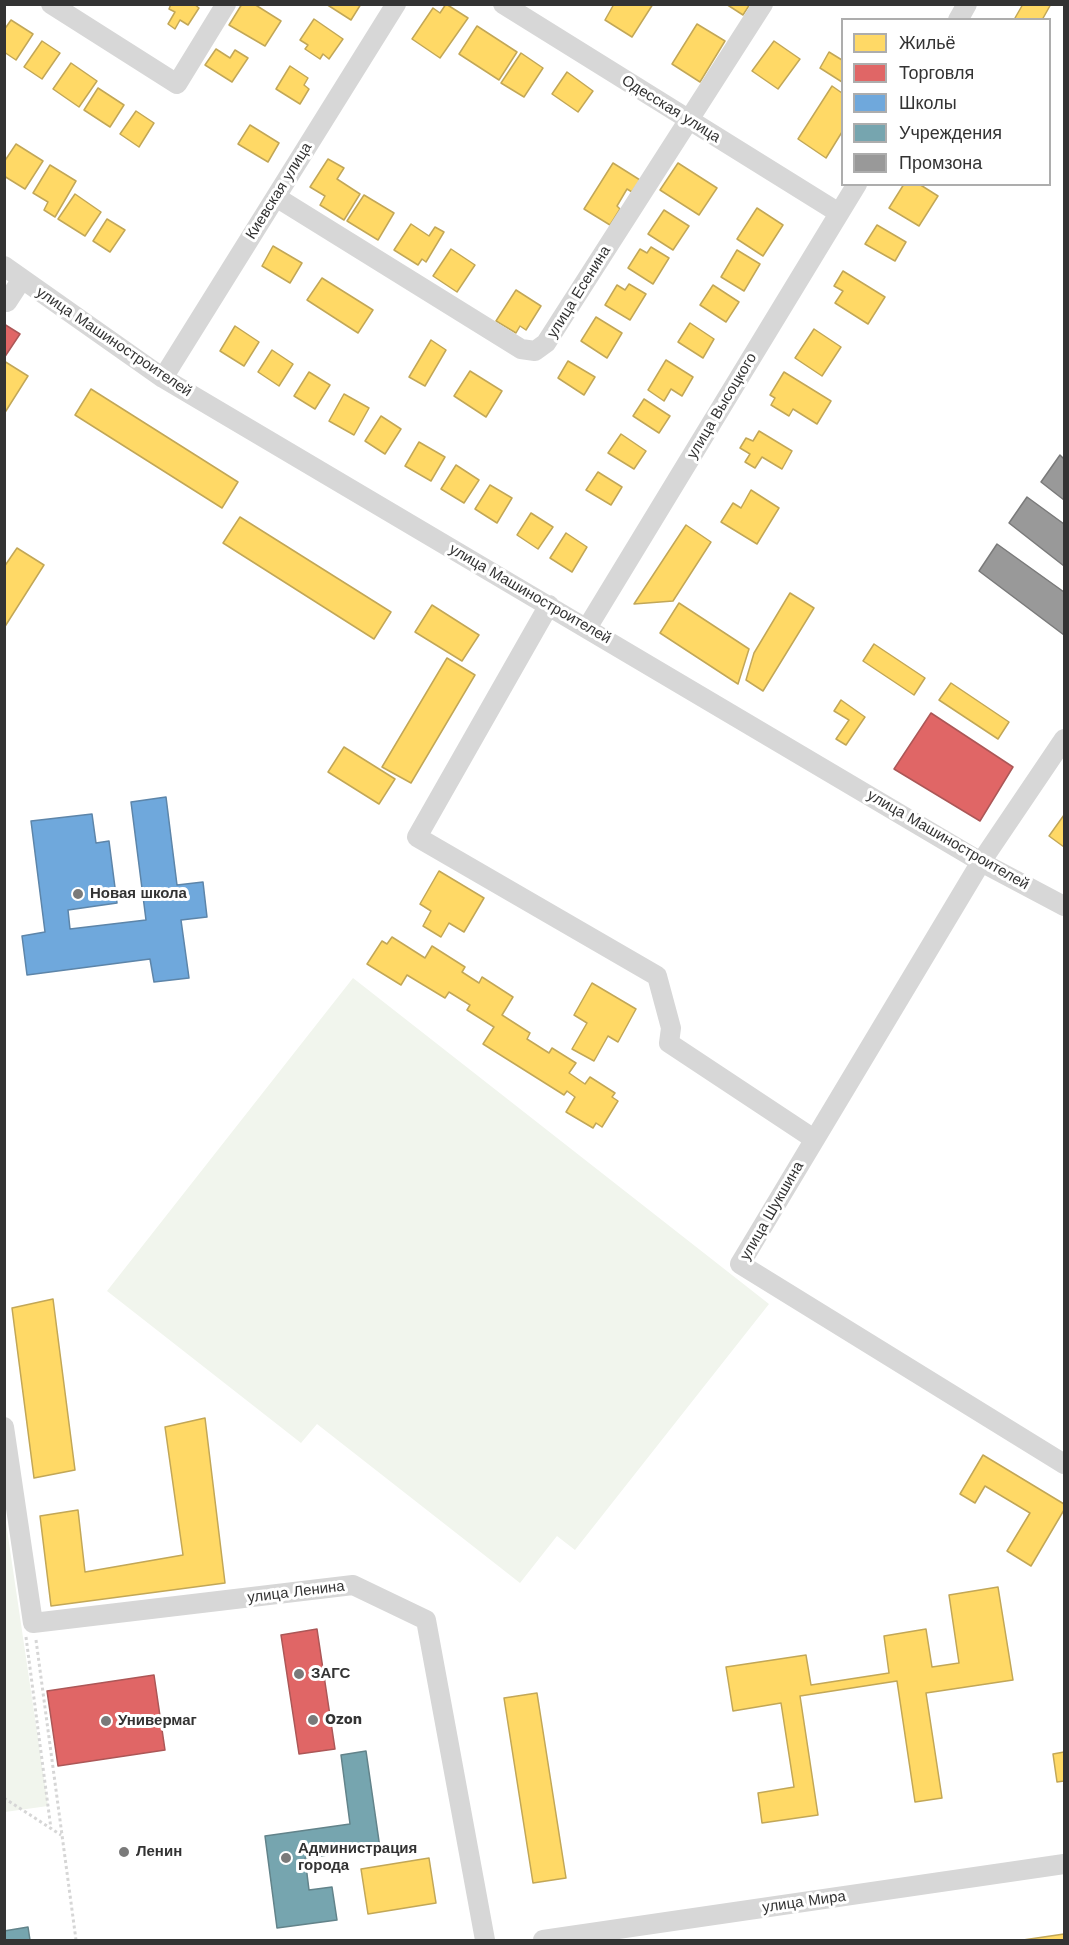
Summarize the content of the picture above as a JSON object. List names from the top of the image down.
{
  "streets": {
    "street": [
      "Одесская улица",
      "Киевская улица",
      "улица Есенина",
      "улица Машиностроителей",
      "улица Высоцкого",
      "улица Шукшина",
      "улица Ленина",
      "улица Мира"
    ]
  },
  "crossings": [
    ["Одесская улица", "улица Есенина"],
    ["Одесская улица", "улица Высоцкого"],
    ["Киевская улица", "улица Есенина"],
    ["Киевская улица", "улица Машиностроителей"],
    ["улица Машиностроителей", "улица Высоцкого"],
    ["улица Машиностроителей", "улица Шукшина"]
  ],
  "places": [
    "Новая школа",
    "ЗАГС",
    "Ozon",
    "Универмаг",
    "Ленин",
    "Администрация города"
  ],
  "legend": [
    "Жильё",
    "Торговля",
    "Школы",
    "Учреждения",
    "Промзона"
  ]
}
